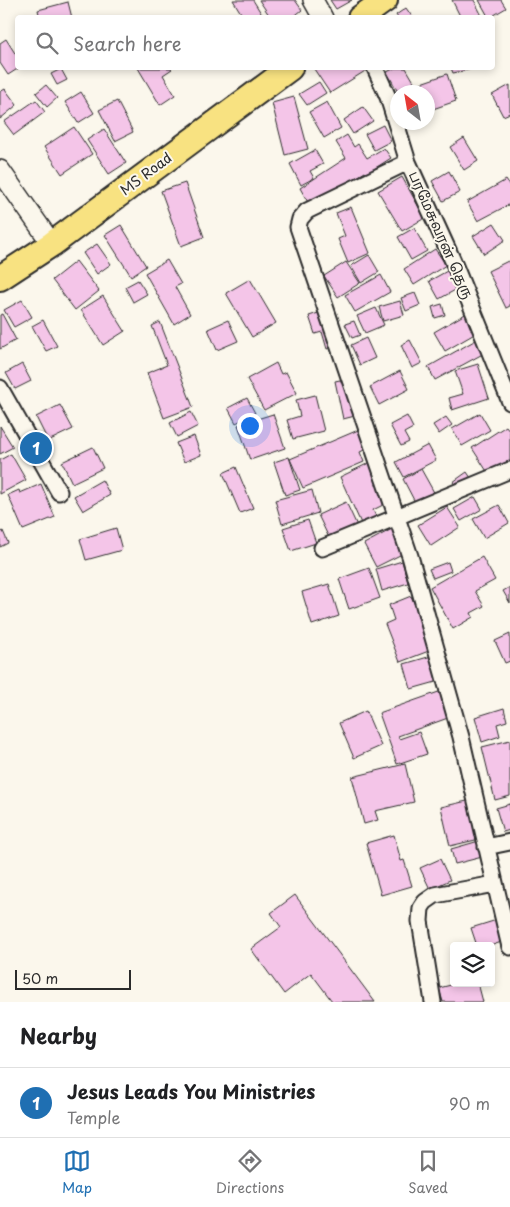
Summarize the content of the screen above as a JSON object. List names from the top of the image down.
{
  "streets": {
    "highway": ["MS Road"],
    "street": ["பரமேசுவரன் தெரு"]
  },
  "scale_bar": "50 m",
  "north": "top left",
  "page": {
    "search": "Search here",
    "pins": "1",
    "scale": "50 m",
    "heading": "Nearby",
    "list": [
      {
        "mark": "1",
        "name": "Jesus Leads You Ministries",
        "note": "Temple",
        "value": "90 m"
      }
    ],
    "nav": ["Map", "Directions", "Saved"]
  }
}
